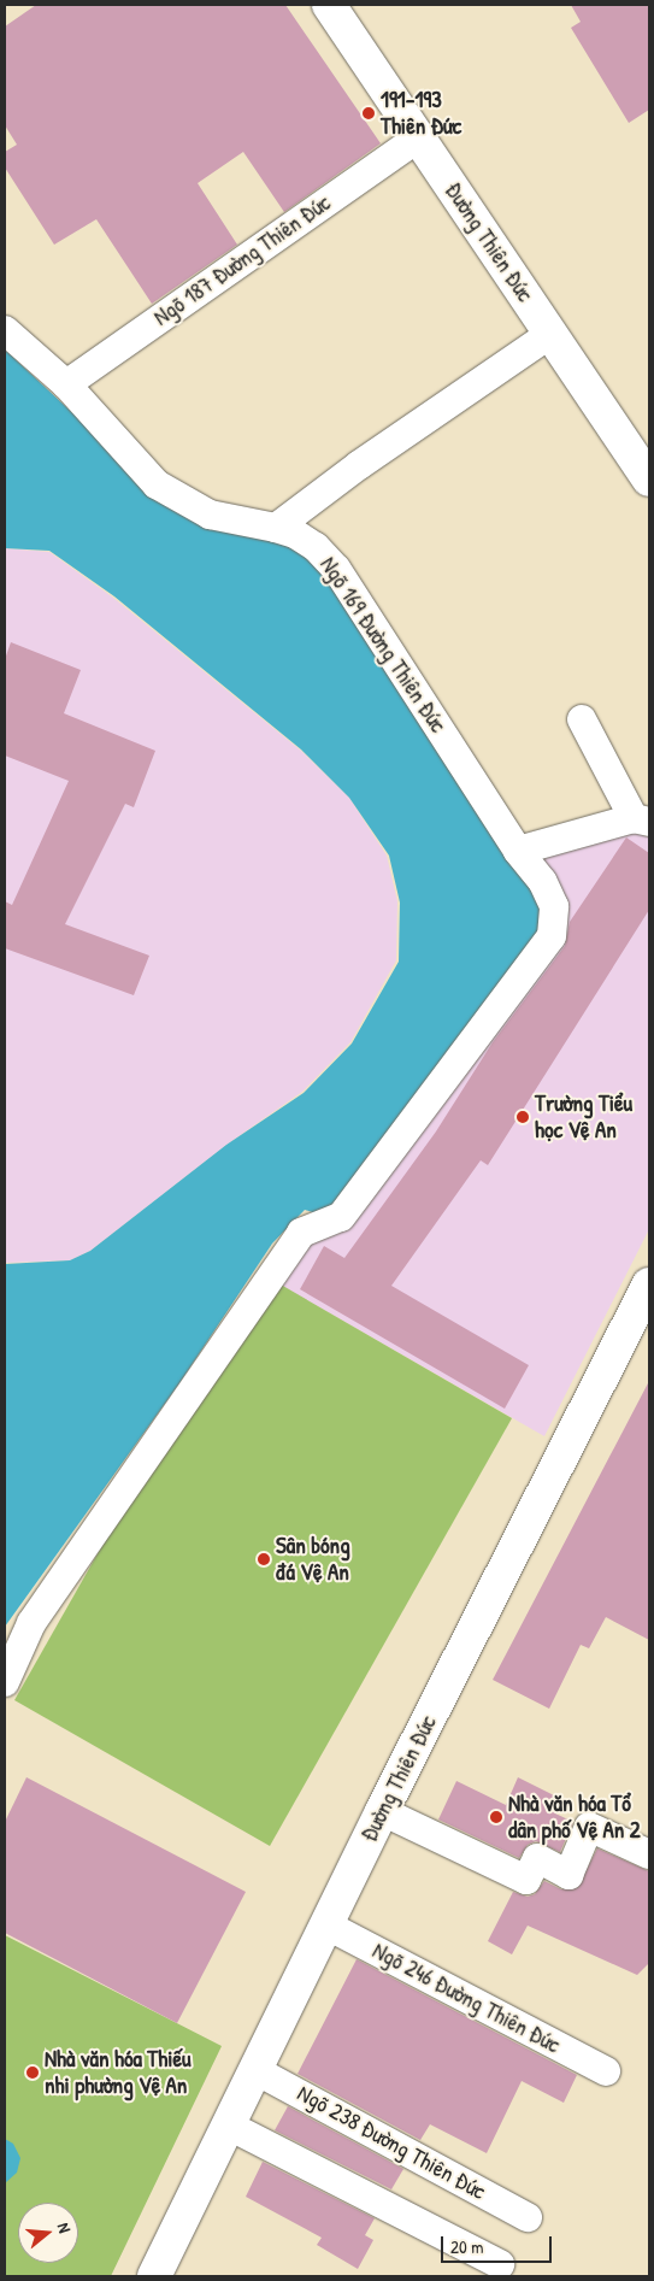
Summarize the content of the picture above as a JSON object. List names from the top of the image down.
{
  "streets": {
    "main road": ["Đường Thiên Đức"],
    "street": [
      "Ngõ 187 Đường Thiên Đức",
      "Ngõ 169 Đường Thiên Đức",
      "Ngõ 246 Đường Thiên Đức",
      "Ngõ 238 Đường Thiên Đức"
    ]
  },
  "crossings": [
    ["Đường Thiên Đức", "Ngõ 187 Đường Thiên Đức"],
    ["Đường Thiên Đức", "Ngõ 246 Đường Thiên Đức"],
    ["Đường Thiên Đức", "Ngõ 238 Đường Thiên Đức"],
    ["Ngõ 187 Đường Thiên Đức", "Ngõ 169 Đường Thiên Đức"]
  ],
  "places": [
    "191-193 Thiên Đức",
    "Trường Tiểu học Vệ An",
    "Sân bóng đá Vệ An",
    "Nhà văn hóa Tổ dân phố Vệ An 2",
    "Nhà văn hóa Thiếu nhi phường Vệ An"
  ],
  "scale_bar": "20 m",
  "north": "right"
}
